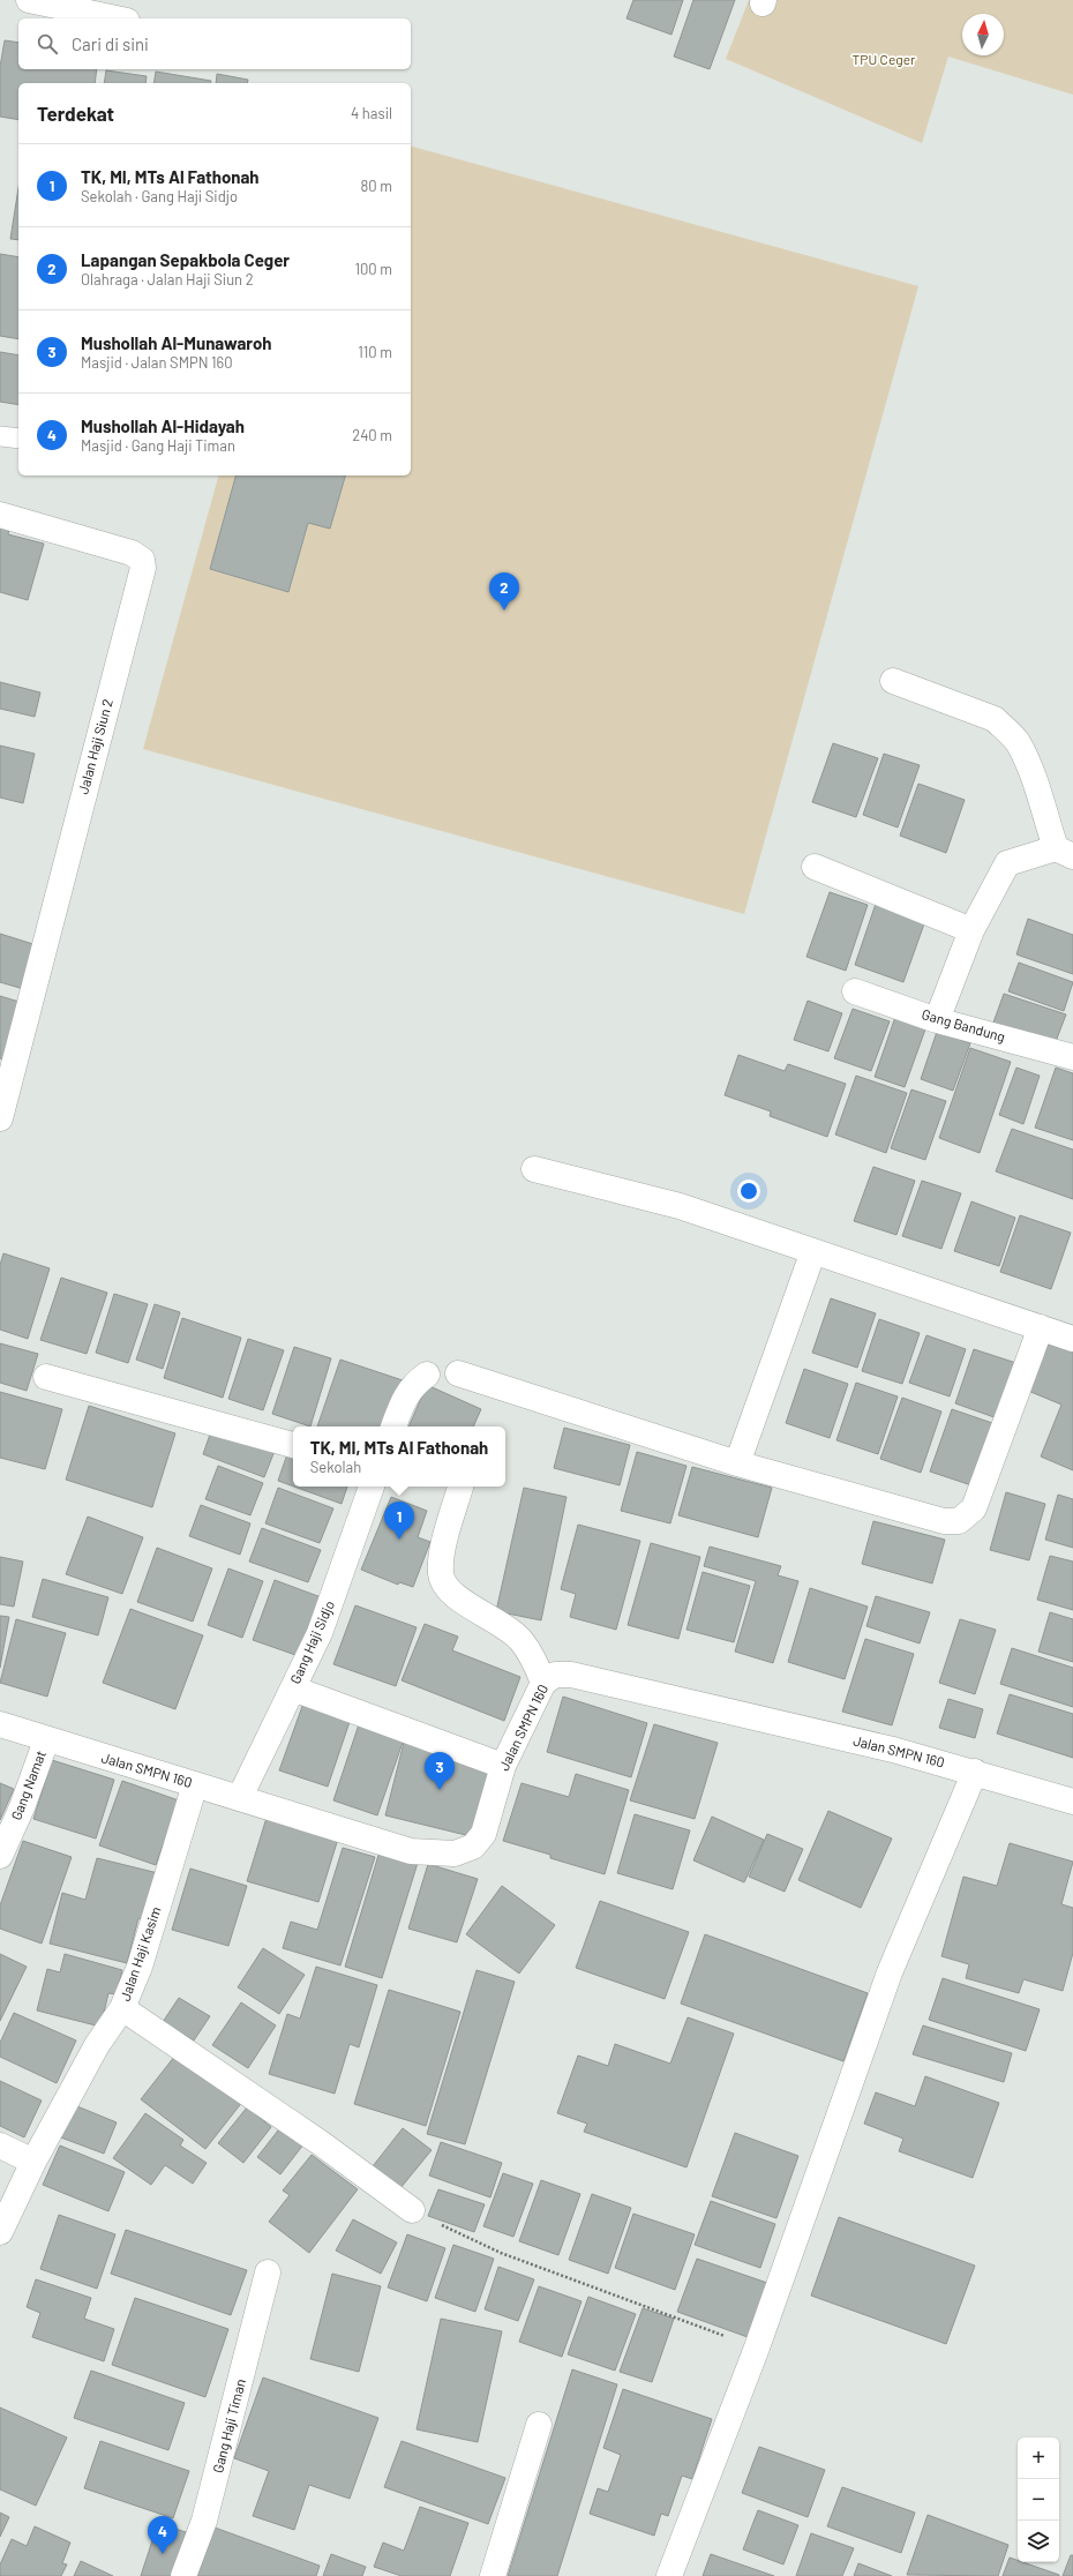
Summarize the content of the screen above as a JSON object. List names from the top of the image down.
{
  "streets": {
    "street": [
      "Jalan Haji Siun 2",
      "Gang Bandung",
      "Gang Haji Sidjo",
      "Jalan SMPN 160",
      "Gang Namat",
      "Jalan Haji Kasim",
      "Gang Haji Timan"
    ]
  },
  "crossings": [
    ["Gang Haji Sidjo", "Jalan SMPN 160"],
    ["Jalan SMPN 160", "Gang Namat"],
    ["Jalan SMPN 160", "Jalan Haji Kasim"]
  ],
  "parks": ["TPU Ceger"],
  "north": "top",
  "page": {
    "search": "Cari di sini",
    "heading": ["Terdekat", "4 hasil"],
    "list": [
      {
        "mark": "1",
        "name": "TK, MI, MTs Al Fathonah",
        "note": "Sekolah · Gang Haji Sidjo",
        "value": "80 m"
      },
      {
        "mark": "2",
        "name": "Lapangan Sepakbola Ceger",
        "note": "Olahraga · Jalan Haji Siun 2",
        "value": "100 m"
      },
      {
        "mark": "3",
        "name": "Mushollah Al-Munawaroh",
        "note": "Masjid · Jalan SMPN 160",
        "value": "110 m"
      },
      {
        "mark": "4",
        "name": "Mushollah Al-Hidayah",
        "note": "Masjid · Gang Haji Timan",
        "value": "240 m"
      }
    ],
    "pins": [
      "2",
      "1",
      "3",
      "4"
    ],
    "popup": ["TK, MI, MTs Al Fathonah", "Sekolah"],
    "map_buttons": ["+", "−"]
  }
}
